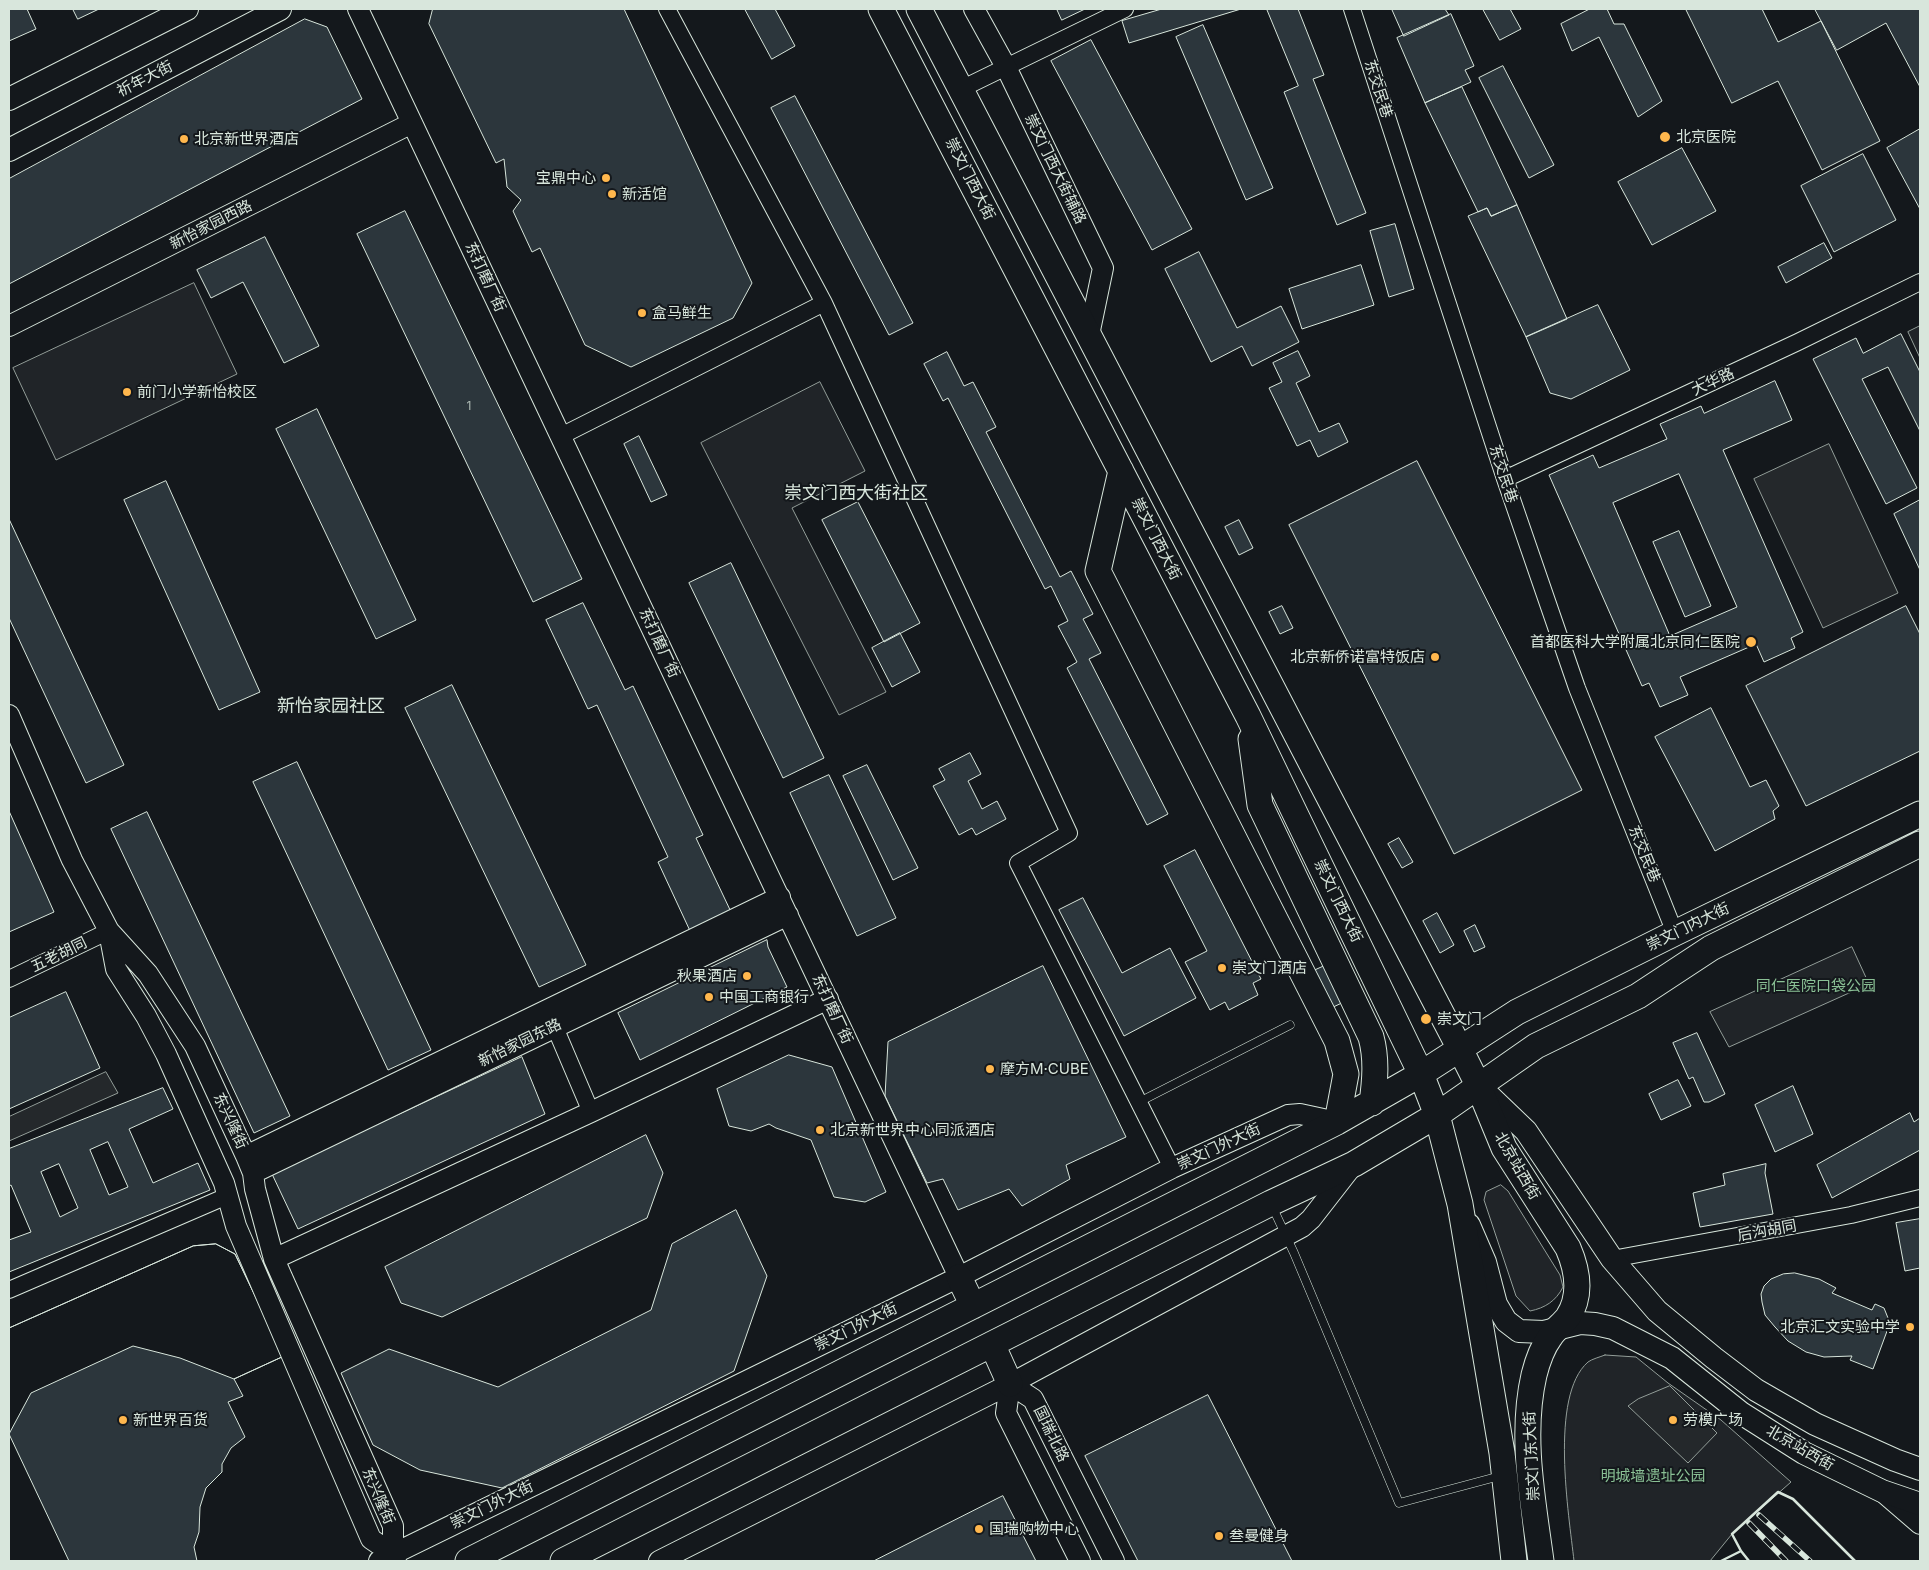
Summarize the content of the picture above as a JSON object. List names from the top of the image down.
{
  "streets": {
    "main road": [
      "祈年大街",
      "崇文门西大街",
      "崇文门内大街",
      "崇文门外大街",
      "北京站西街",
      "崇文门东大街"
    ],
    "street": [
      "东交民巷",
      "崇文门西大街辅路",
      "新怡家园西路",
      "东打磨厂街",
      "大华路",
      "五老胡同",
      "新怡家园东路",
      "东兴隆街",
      "后沟胡同",
      "国瑞北路"
    ]
  },
  "crossings": [
    ["东交民巷", "大华路"],
    ["东交民巷", "崇文门内大街"],
    ["崇文门西大街", "崇文门外大街"],
    ["崇文门西大街", "崇文门东大街"],
    ["新怡家园西路", "东打磨厂街"],
    ["东打磨厂街", "新怡家园东路"],
    ["东打磨厂街", "崇文门外大街"],
    ["崇文门内大街", "崇文门外大街"],
    ["崇文门内大街", "北京站西街"],
    ["五老胡同", "东兴隆街"],
    ["新怡家园东路", "东兴隆街"],
    ["东兴隆街", "崇文门外大街"],
    ["北京站西街", "后沟胡同"],
    ["北京站西街", "崇文门东大街"]
  ],
  "districts": ["崇文门西大街社区", "新怡家园社区"],
  "parks": ["同仁医院口袋公园", "明城墙遗址公园"],
  "places": [
    "北京医院",
    "北京新世界酒店",
    "宝鼎中心",
    "新活馆",
    "盒马鲜生",
    "前门小学新怡校区",
    "首都医科大学附属北京同仁医院",
    "北京新侨诺富特饭店",
    "崇文门酒店",
    "秋果酒店",
    "中国工商银行",
    "崇文门",
    "摩方M·CUBE",
    "北京新世界中心同派酒店",
    "北京汇文实验中学",
    "新世界百货",
    "劳模广场",
    "国瑞购物中心",
    "叁曼健身"
  ],
  "house_numbers": ["1"]
}
